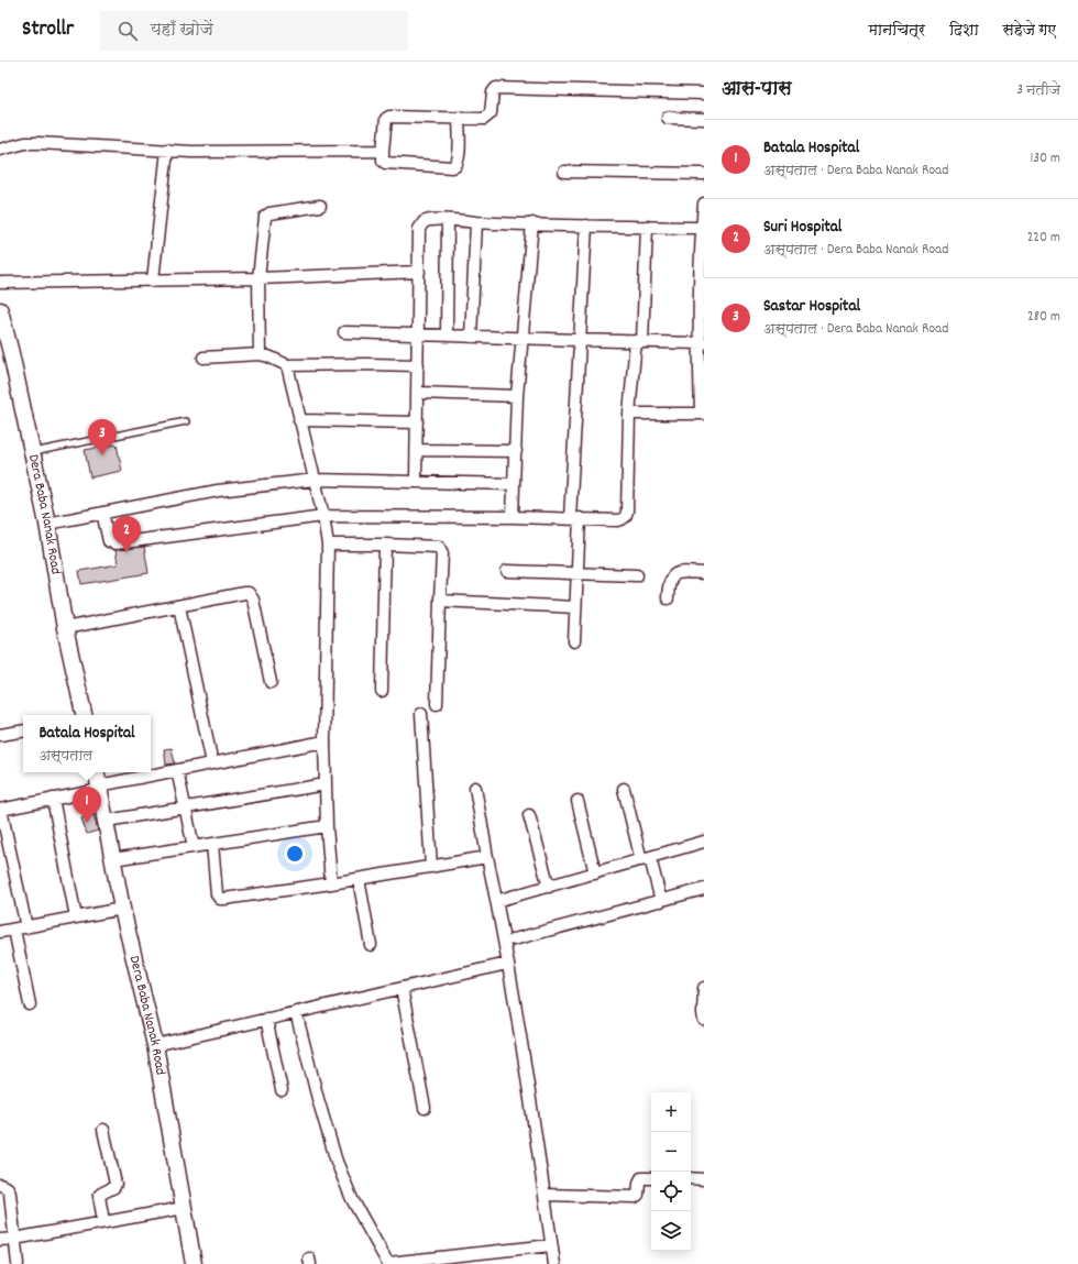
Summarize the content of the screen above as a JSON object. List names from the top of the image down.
{
  "streets": {
    "main road": ["Dera Baba Nanak Road"]
  },
  "page": {
    "header": "Strollr",
    "search": "यहाँ खोजें",
    "nav": ["मानचित्र", "दिशा", "सहेजे गए"],
    "heading": ["आस-पास", "3 नतीजे"],
    "list": [
      {
        "mark": "1",
        "name": "Batala Hospital",
        "note": "अस्पताल · Dera Baba Nanak Road",
        "value": "130 m"
      },
      {
        "mark": "2",
        "name": "Suri Hospital",
        "note": "अस्पताल · Dera Baba Nanak Road",
        "value": "220 m"
      },
      {
        "mark": "3",
        "name": "Sastar Hospital",
        "note": "अस्पताल · Dera Baba Nanak Road",
        "value": "280 m"
      }
    ],
    "pins": ["3", "2", "1"],
    "popup": ["Batala Hospital", "अस्पताल"],
    "map_buttons": ["+", "−"]
  }
}
